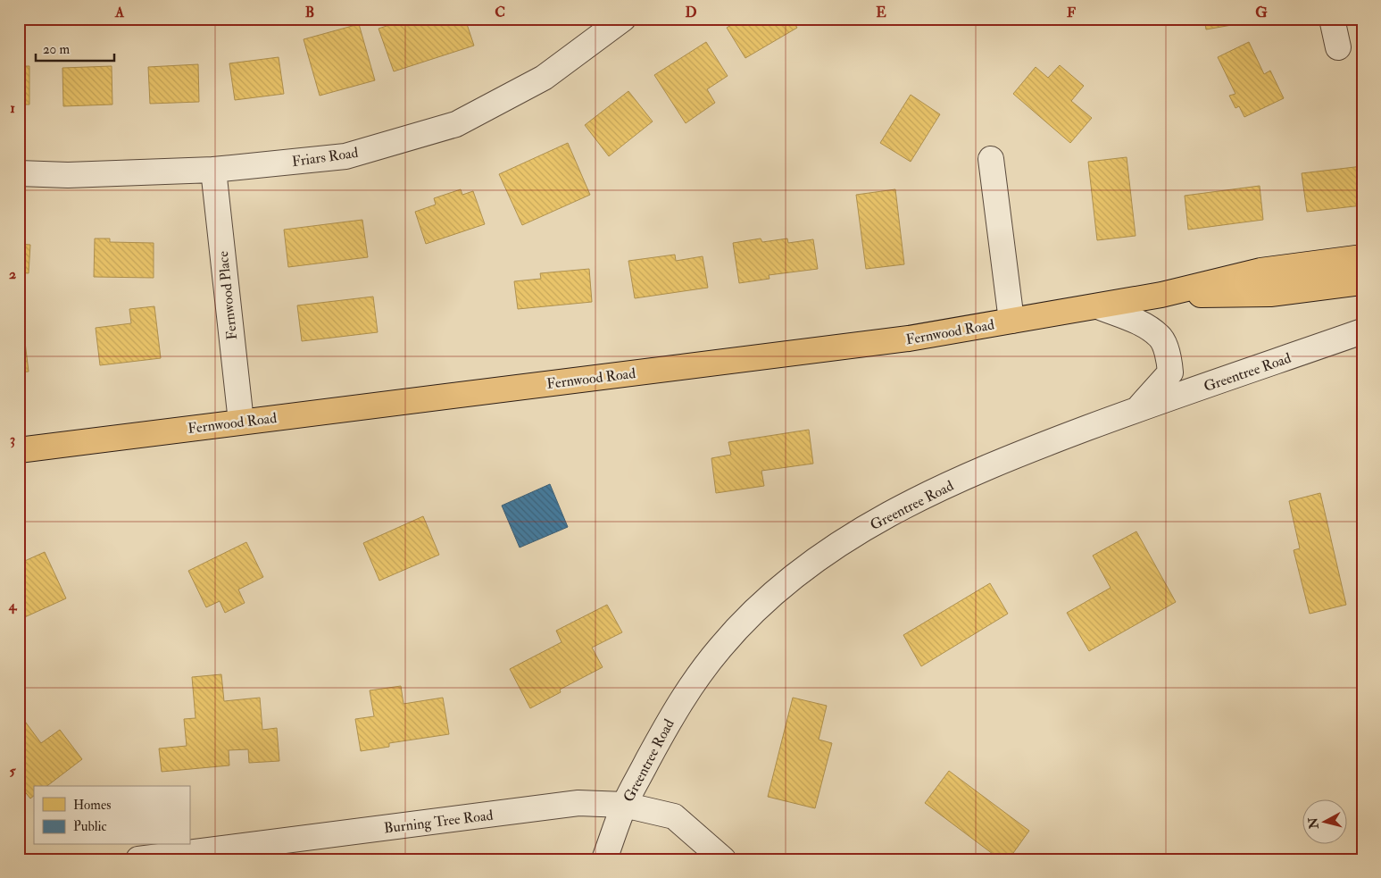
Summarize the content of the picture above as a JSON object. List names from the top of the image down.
{
  "streets": {
    "main road": ["Fernwood Road"],
    "street": [
      "Friars Road",
      "Fernwood Place",
      "Greentree Road",
      "Burning Tree Road"
    ]
  },
  "crossings": [
    ["Friars Road", "Fernwood Place"],
    ["Fernwood Place", "Fernwood Road"],
    ["Greentree Road", "Burning Tree Road"]
  ],
  "legend": ["Homes", "Public"],
  "scale_bar": "20 m",
  "north": "left",
  "grid": {
    "columns": [
      "A",
      "B",
      "C",
      "D",
      "E",
      "F",
      "G"
    ],
    "rows": [
      "1",
      "2",
      "3",
      "4",
      "5"
    ]
  }
}
